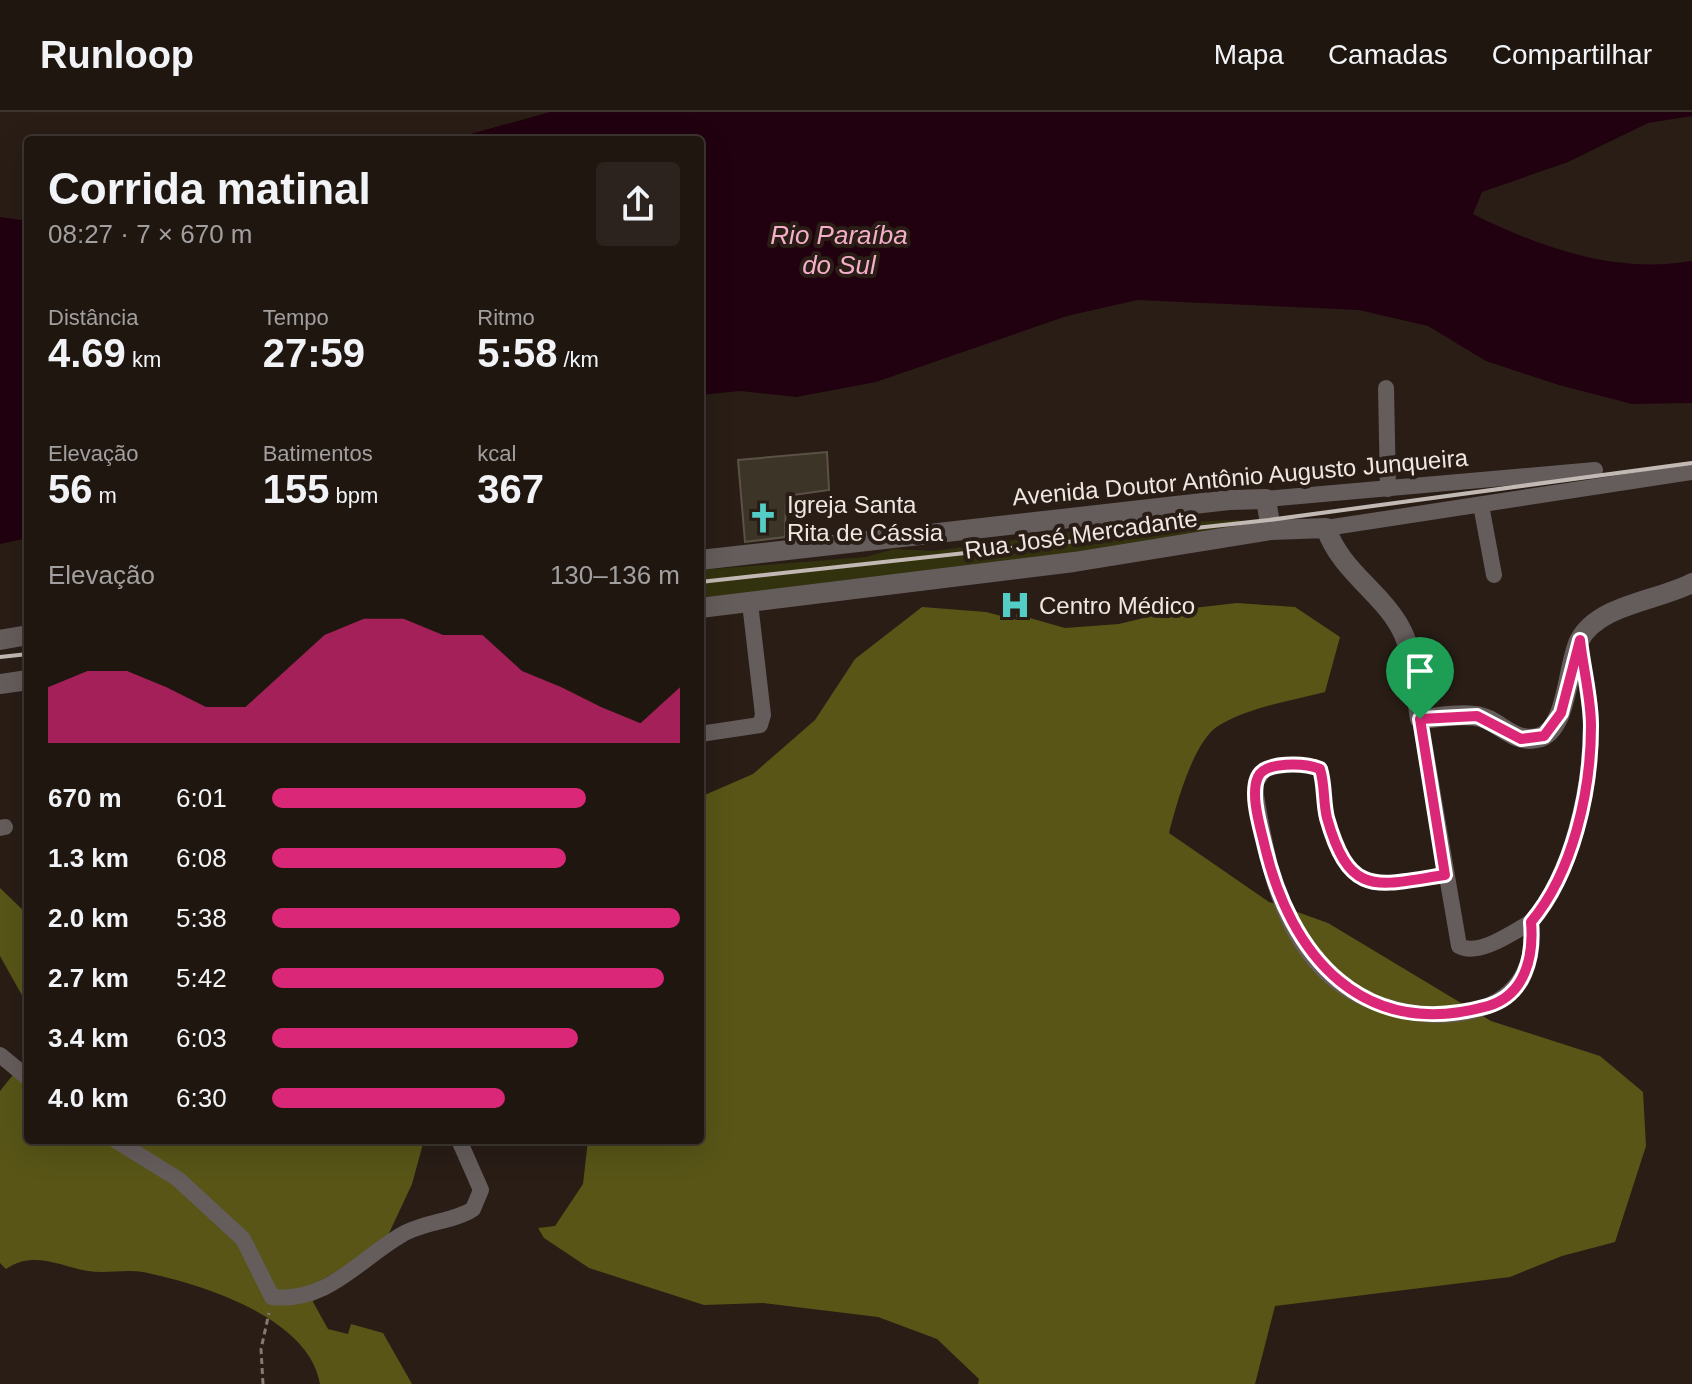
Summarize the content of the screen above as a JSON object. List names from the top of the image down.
{
  "streets": {
    "street": ["Avenida Doutor Antônio Augusto Junqueira", "Rua José Mercadante"]
  },
  "water": ["Rio Paraíba do Sul"],
  "places": {
    "church": ["Igreja Santa Rita de Cássia"],
    "hospital": ["Centro Médico"]
  },
  "page": {
    "header": "Runloop",
    "nav": ["Mapa", "Camadas", "Compartilhar"],
    "heading": ["Corrida matinal", "08:27 · 7 × 670 m"],
    "stats": [
      ["Distância", "4.69 km"],
      ["Tempo", "27:59"],
      ["Ritmo", "5:58 /km"],
      ["Elevação", "56 m"],
      ["Batimentos", "155 bpm"],
      ["kcal", "367"]
    ],
    "chart": ["Elevação", "130–136 m"],
    "list": [
      {
        "name": "670 m",
        "note": "6:01"
      },
      {
        "name": "1.3 km",
        "note": "6:08"
      },
      {
        "name": "2.0 km",
        "note": "5:38"
      },
      {
        "name": "2.7 km",
        "note": "5:42"
      },
      {
        "name": "3.4 km",
        "note": "6:03"
      },
      {
        "name": "4.0 km",
        "note": "6:30"
      }
    ]
  }
}
